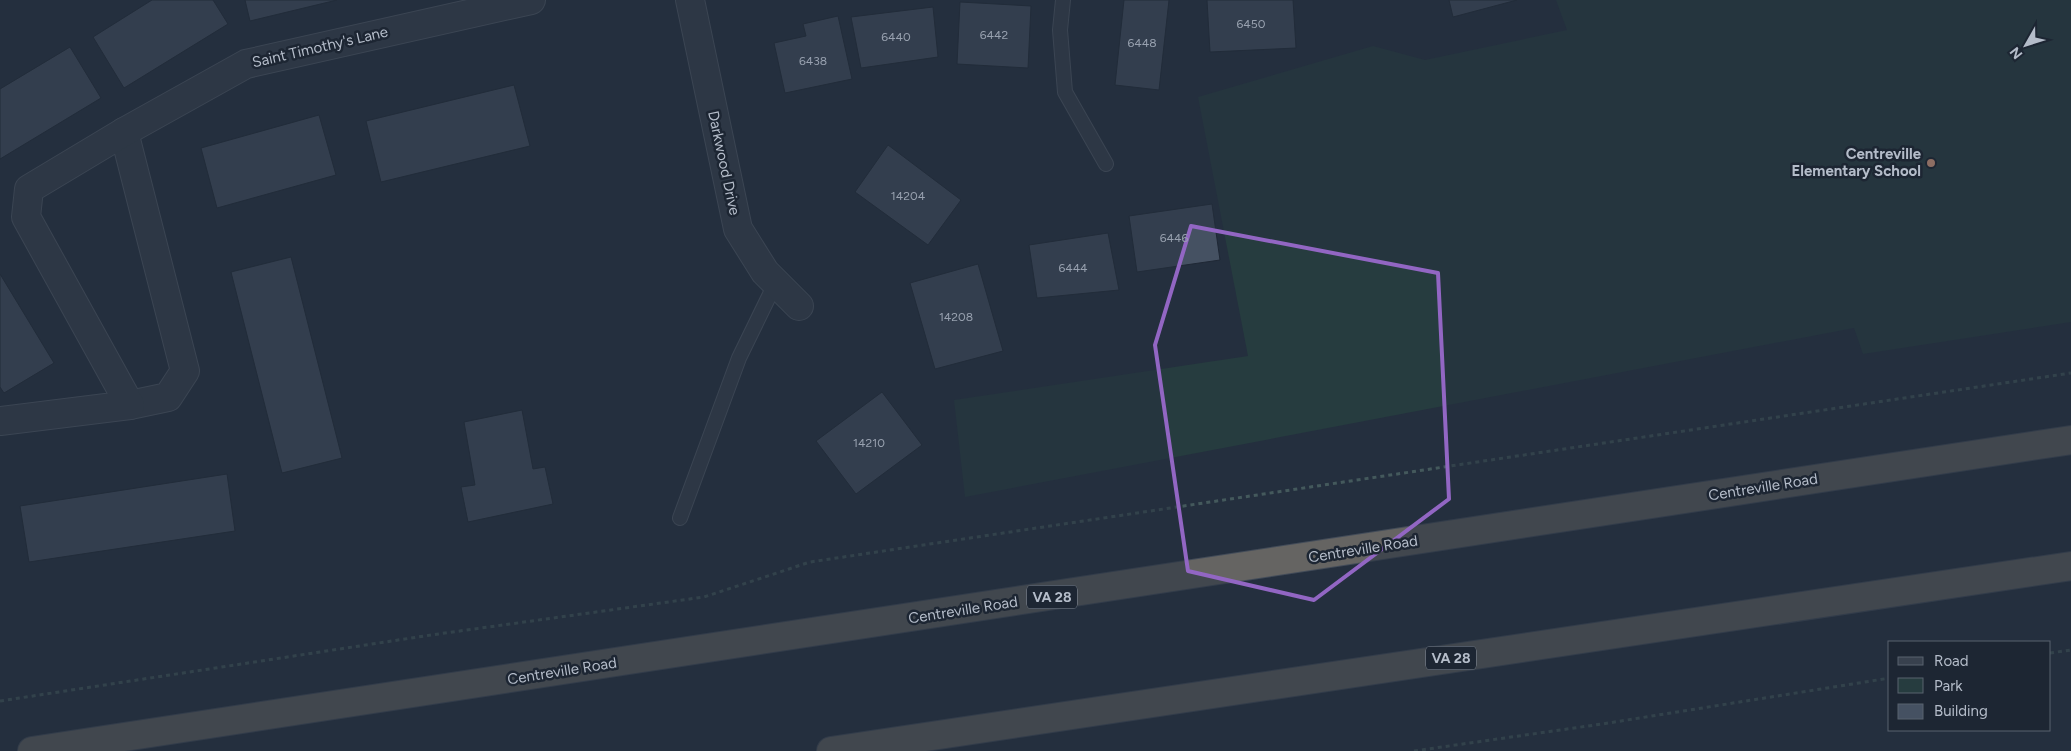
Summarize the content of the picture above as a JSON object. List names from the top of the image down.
{
  "streets": {
    "highway": ["Centreville Road", "VA 28"],
    "street": ["Saint Timothy's Lane", "Darkwood Drive"]
  },
  "places": ["Centreville Elementary School"],
  "house_numbers": [
    "6450",
    "6442",
    "6440",
    "6448",
    "6438",
    "14204",
    "6446",
    "6444",
    "14208",
    "14210"
  ],
  "legend": ["Road", "Park", "Building"],
  "north": "bottom left"
}
